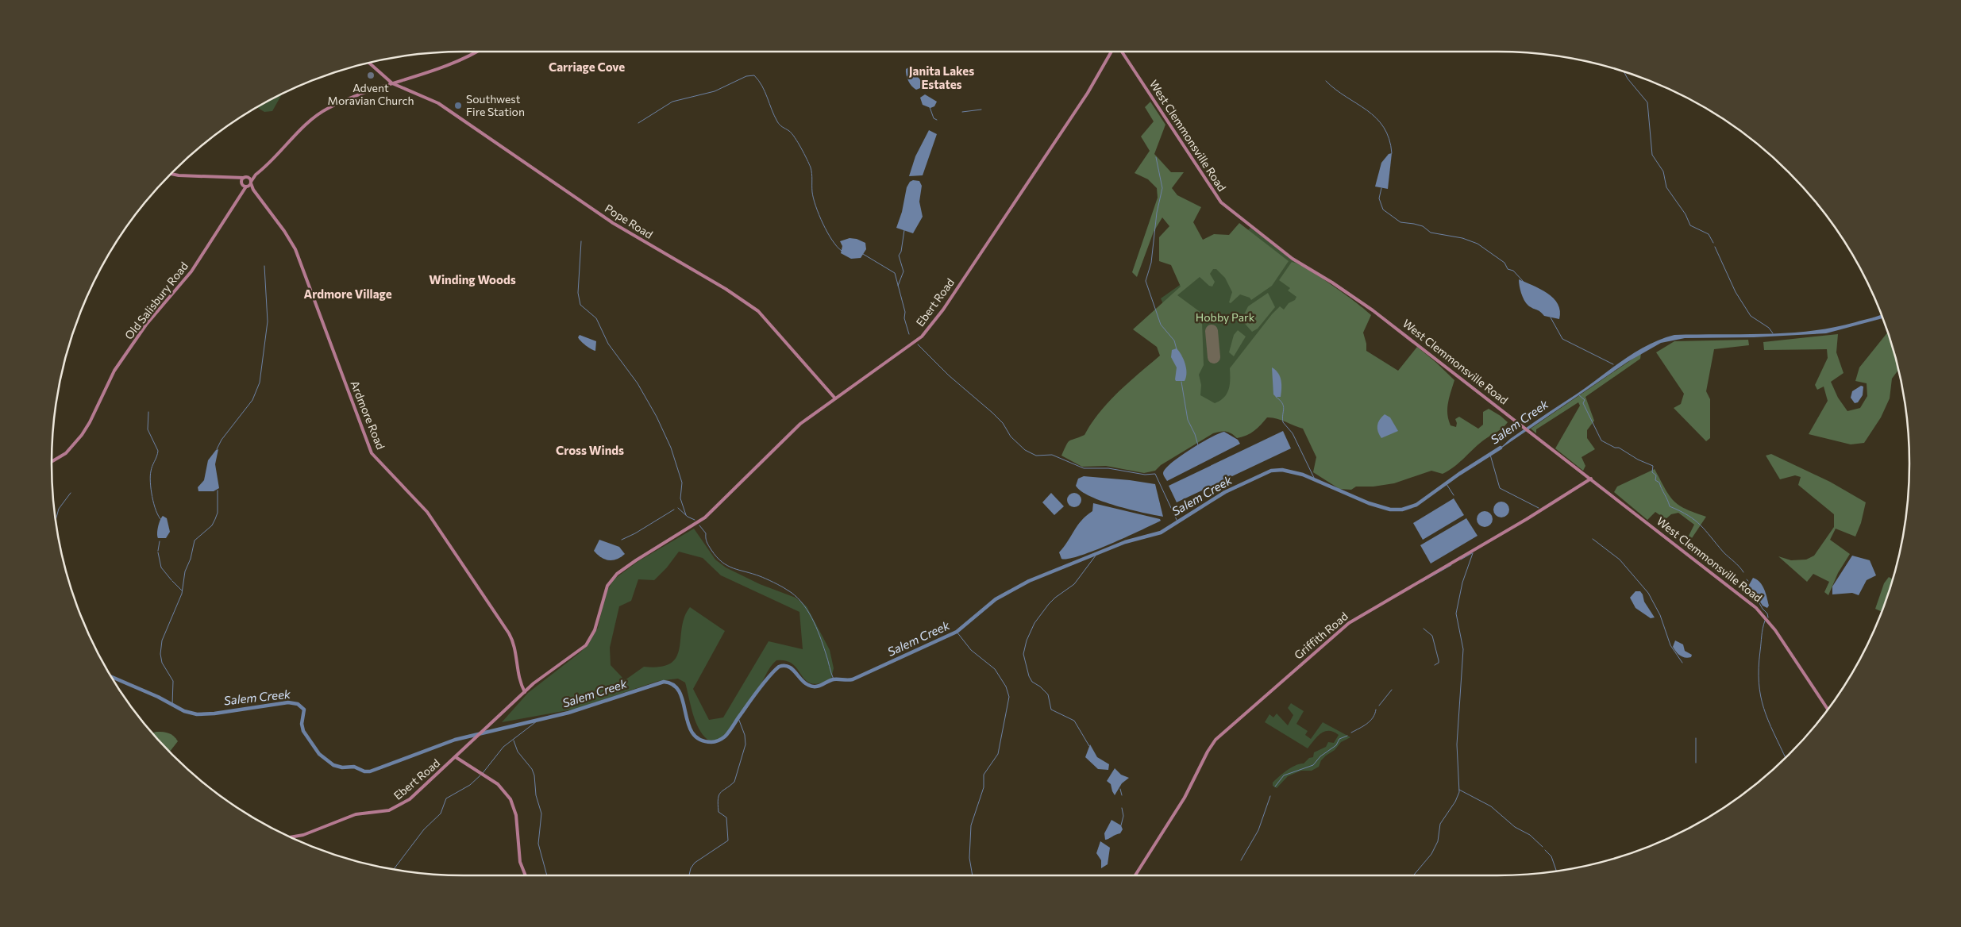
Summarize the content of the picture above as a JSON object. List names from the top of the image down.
{
  "streets": {
    "main road": [
      "West Clemmonsville Road",
      "Pope Road",
      "Old Salisbury Road",
      "Ebert Road",
      "Ardmore Road",
      "Griffith Road"
    ]
  },
  "crossings": [
    ["West Clemmonsville Road", "Griffith Road"],
    ["Pope Road", "Old Salisbury Road"],
    ["Pope Road", "Ebert Road"],
    ["Old Salisbury Road", "Ardmore Road"],
    ["Ebert Road", "Ardmore Road"]
  ],
  "districts": [
    "Carriage Cove",
    "Janita Lakes Estates",
    "Winding Woods",
    "Ardmore Village",
    "Cross Winds"
  ],
  "water": ["Salem Creek"],
  "parks": ["Hobby Park"],
  "places": ["Advent Moravian Church", "Southwest Fire Station"]
}
